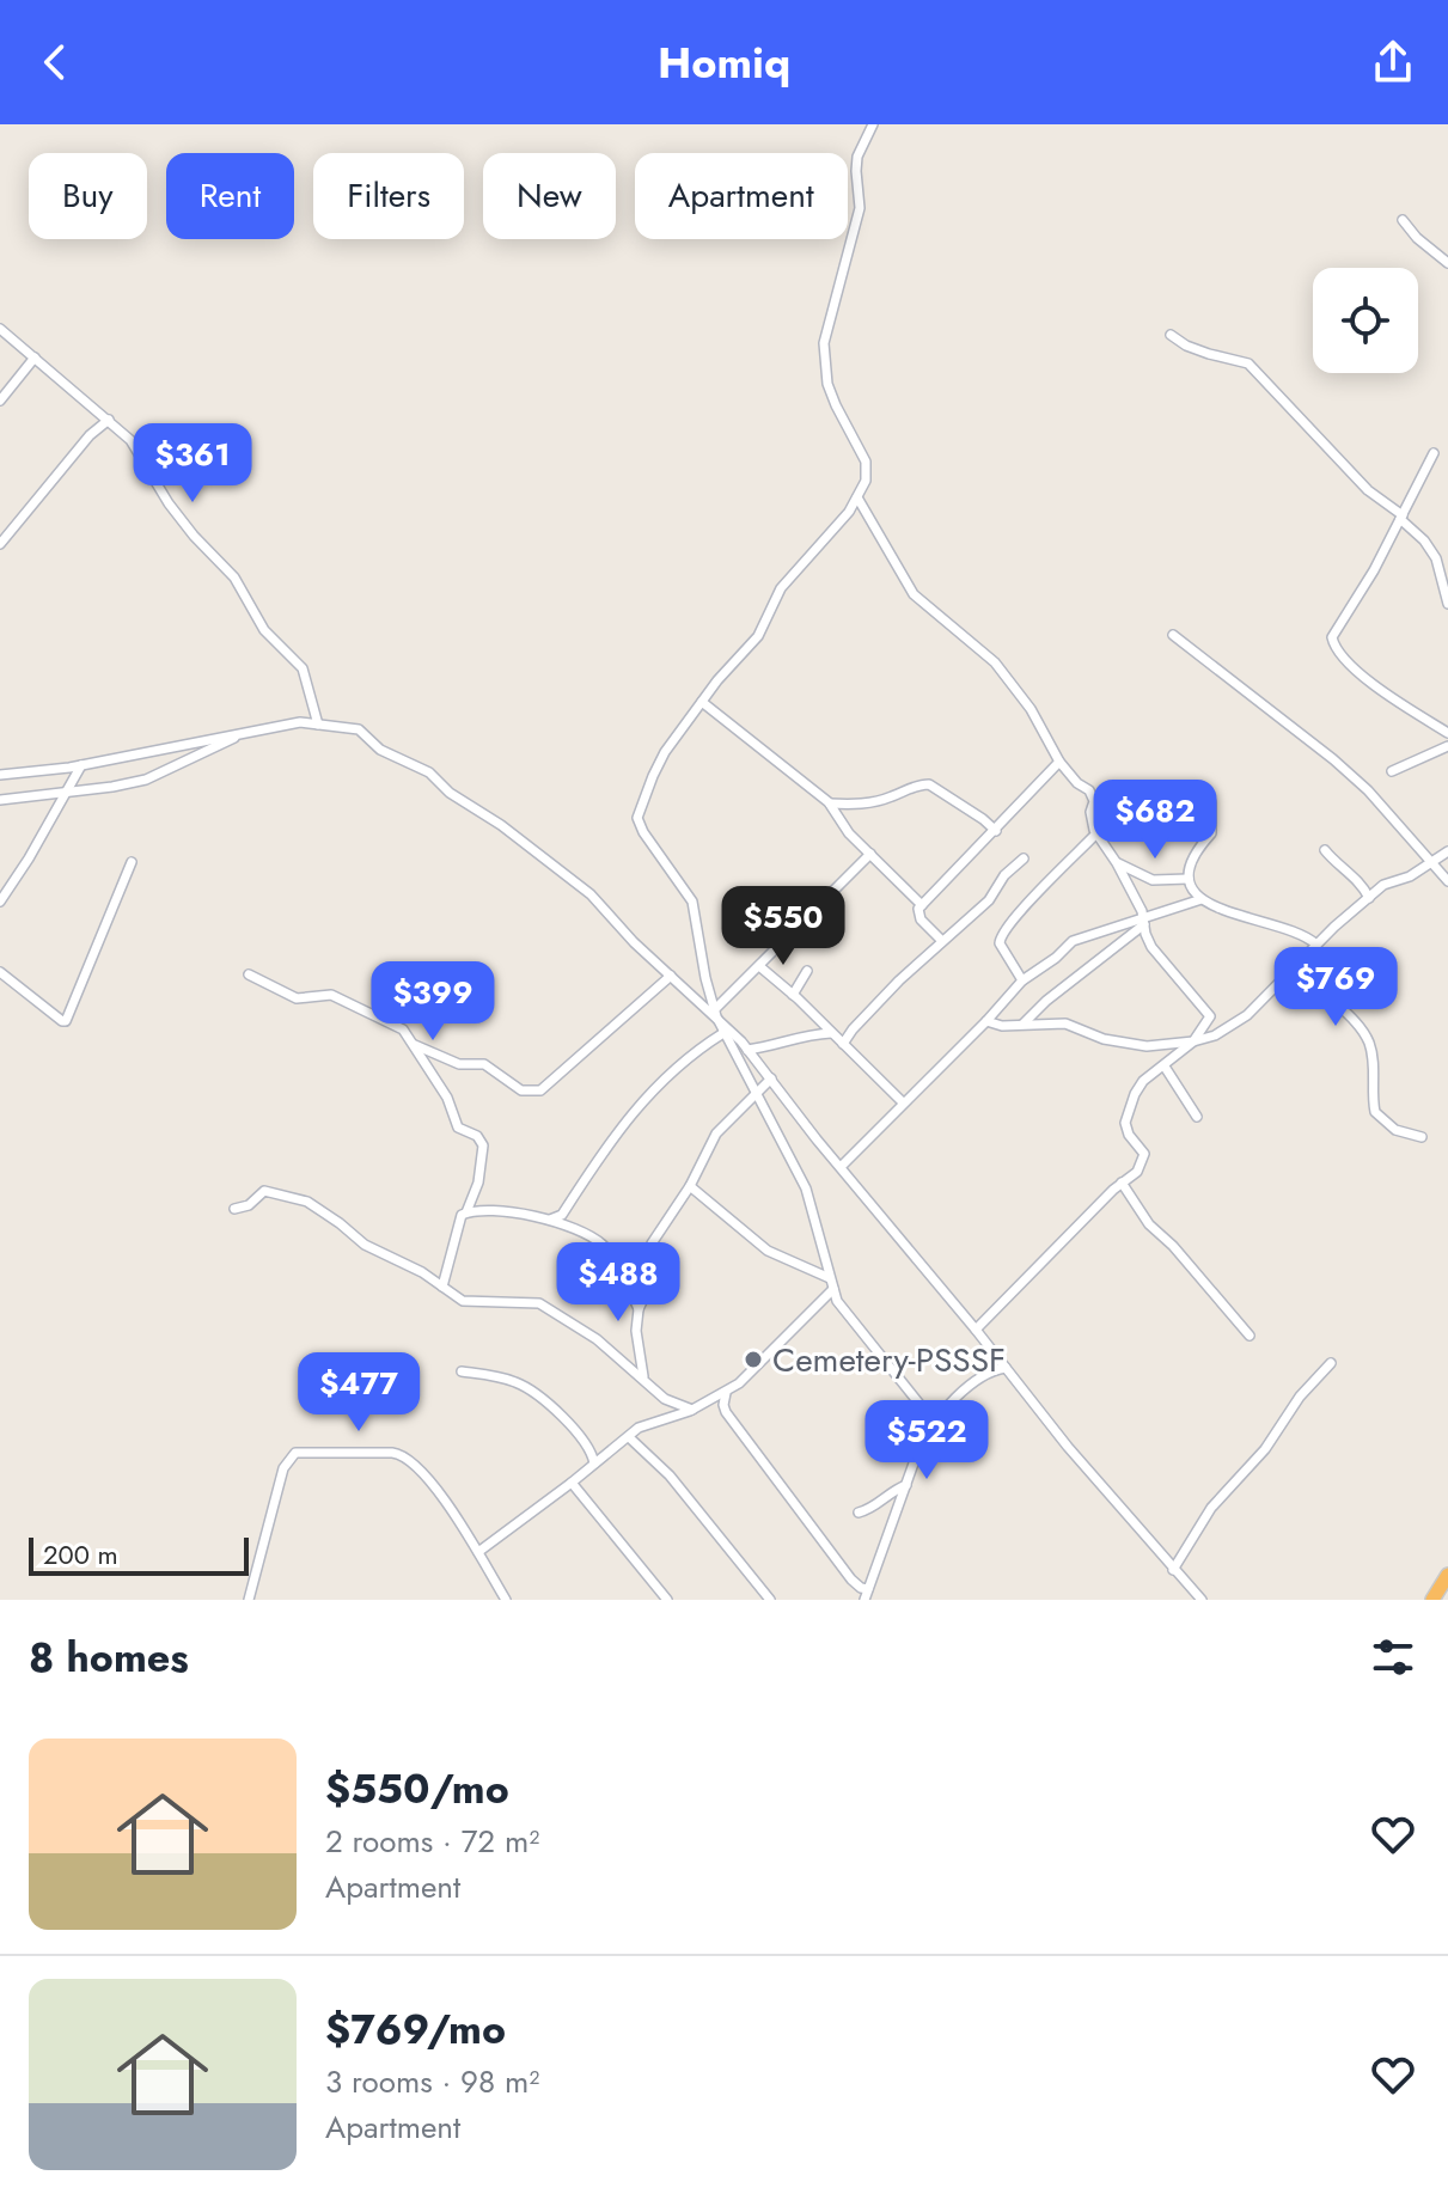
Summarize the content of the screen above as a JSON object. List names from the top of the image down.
{
  "places": ["Cemetery-PSSSF"],
  "scale_bar": "200 m",
  "page": {
    "header": "Homiq",
    "chip": [
      "Buy",
      "Rent",
      "Filters",
      "New",
      "Apartment"
    ],
    "price": [
      "$361",
      "$682",
      "$550",
      "$769",
      "$399",
      "$488",
      "$477",
      "$522"
    ],
    "scale": "200 m",
    "heading": "8 homes",
    "list": [
      {
        "name": "$550/mo",
        "note": "2 rooms · 72 m² · Apartment"
      },
      {
        "name": "$769/mo",
        "note": "3 rooms · 98 m² · Apartment"
      }
    ]
  }
}
